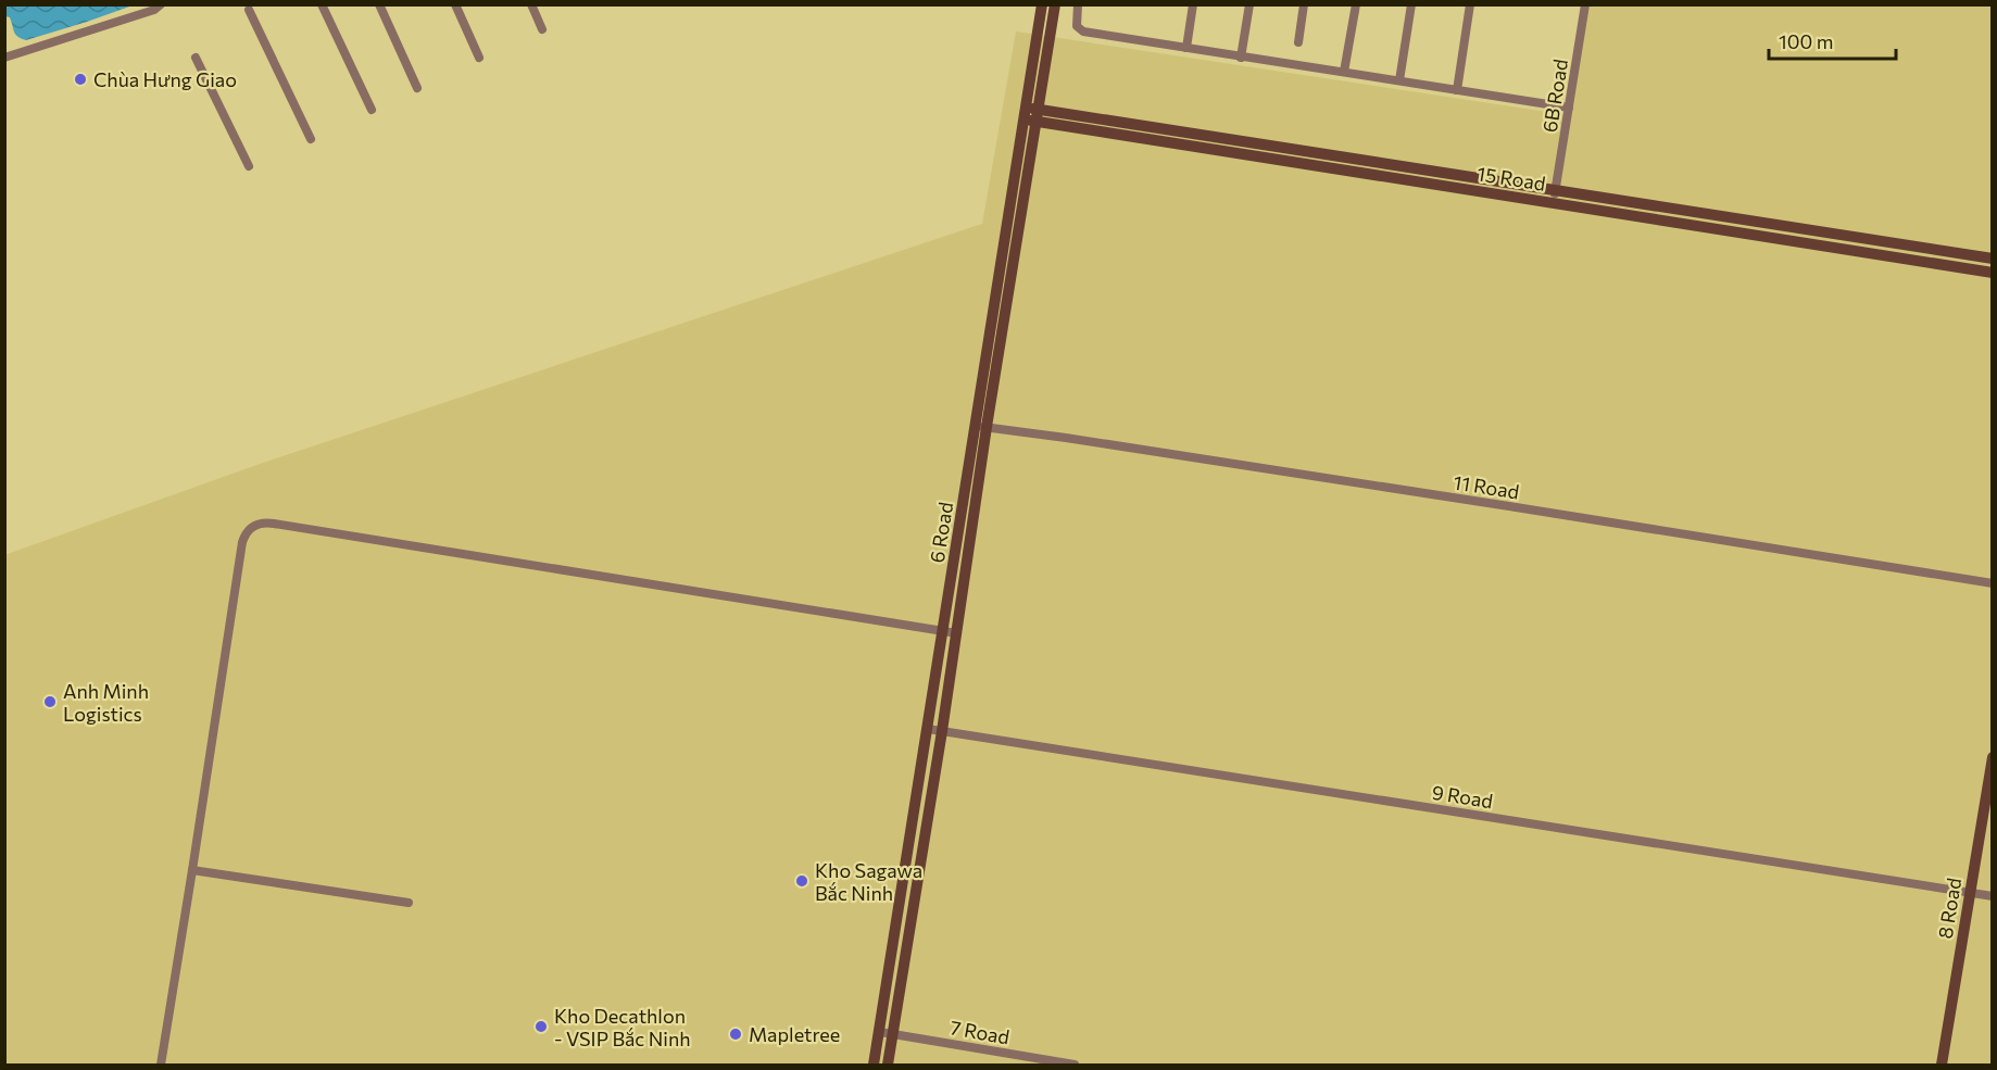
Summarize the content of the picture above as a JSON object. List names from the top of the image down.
{
  "streets": {
    "street": [
      "6B Road",
      "15 Road",
      "11 Road",
      "6 Road",
      "9 Road",
      "8 Road",
      "7 Road"
    ]
  },
  "crossings": [
    ["6B Road", "15 Road"],
    ["15 Road", "6 Road"],
    ["11 Road", "6 Road"],
    ["6 Road", "9 Road"],
    ["6 Road", "7 Road"],
    ["9 Road", "8 Road"]
  ],
  "places": [
    "Chùa Hưng Giao",
    "Anh Minh Logistics",
    "Kho Sagawa Bắc Ninh",
    "Kho Decathlon - VSIP Bắc Ninh",
    "Mapletree"
  ],
  "scale_bar": "100 m"
}
